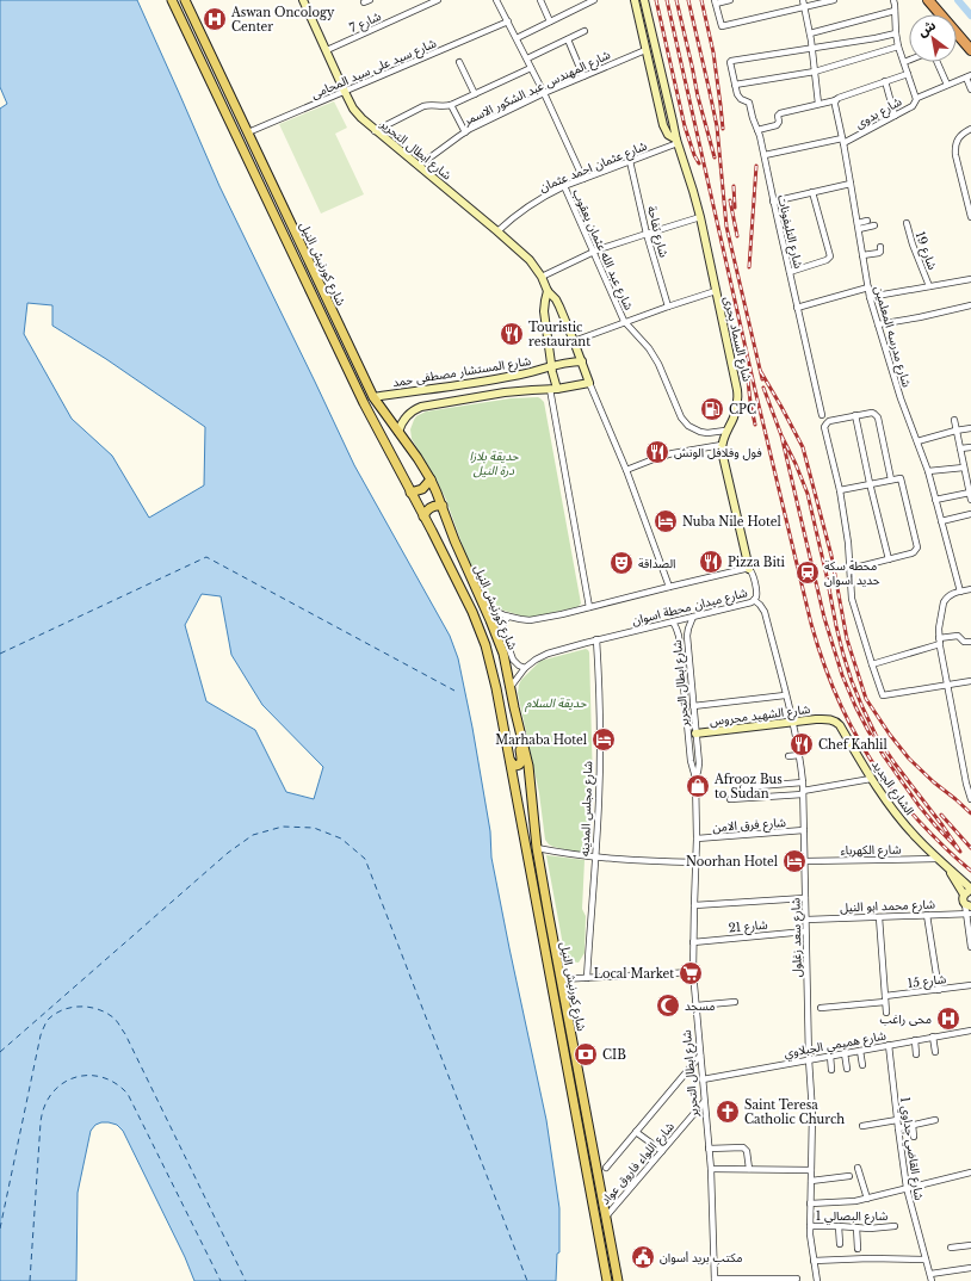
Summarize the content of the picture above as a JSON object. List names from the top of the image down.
{
  "streets": {
    "main road": ["شارع كورنيش النيل"],
    "street": [
      "شارع 7",
      "شارع سيد على سيد المحامى",
      "شارع المهندس عبد الشكور الاسمر",
      "شارع بدوى",
      "شارع ابطال التحرير",
      "شارع عثمان احمد عثمان",
      "شارع تفاحة",
      "شارع التليفونات",
      "شارع عبد الله عثمان يعقوب",
      "شارع 19",
      "شارع مدرسه المعلمين",
      "شارع السماد بحرى",
      "شارع المستشار مصطفى حمد",
      "شارع ميدان محطة اسوان",
      "شارع الشهيد محروس",
      "الشارع الجديد",
      "شارع مجلس المدينه",
      "شارع فرق الامن",
      "شارع الكهرباء",
      "شارع محمد ابو النيل",
      "شارع 21",
      "شارع سعد زغلول",
      "شارع 15",
      "شارع هميمي الجبلاوي",
      "شارع القاضي جداوي 1",
      "شارع اللواء فاروق عواد",
      "شارع البصالي 1"
    ]
  },
  "crossings": [
    ["شارع 7", "شارع ابطال التحرير"],
    ["شارع سيد على سيد المحامى", "شارع ابطال التحرير"],
    ["شارع سيد على سيد المحامى", "شارع كورنيش النيل"],
    ["شارع المهندس عبد الشكور الاسمر", "شارع ابطال التحرير"],
    ["شارع المهندس عبد الشكور الاسمر", "شارع السماد بحرى"],
    ["شارع بدوى", "شارع التليفونات"],
    ["شارع بدوى", "شارع مدرسه المعلمين"],
    ["شارع ابطال التحرير", "شارع عثمان احمد عثمان"],
    ["شارع ابطال التحرير", "شارع المستشار مصطفى حمد"],
    ["شارع ابطال التحرير", "شارع ميدان محطة اسوان"],
    ["شارع ابطال التحرير", "شارع الشهيد محروس"],
    ["شارع ابطال التحرير", "شارع فرق الامن"],
    ["شارع ابطال التحرير", "شارع 21"],
    ["شارع ابطال التحرير", "شارع هميمي الجبلاوي"],
    ["شارع ابطال التحرير", "شارع اللواء فاروق عواد"],
    ["شارع عثمان احمد عثمان", "شارع تفاحة"],
    ["شارع عثمان احمد عثمان", "شارع عبد الله عثمان يعقوب"],
    ["شارع عثمان احمد عثمان", "شارع السماد بحرى"],
    ["شارع عبد الله عثمان يعقوب", "شارع السماد بحرى"],
    ["شارع كورنيش النيل", "شارع المستشار مصطفى حمد"],
    ["شارع كورنيش النيل", "شارع ميدان محطة اسوان"],
    ["شارع كورنيش النيل", "شارع اللواء فاروق عواد"],
    ["شارع السماد بحرى", "شارع ميدان محطة اسوان"],
    ["شارع ميدان محطة اسوان", "شارع مجلس المدينه"],
    ["شارع ميدان محطة اسوان", "شارع سعد زغلول"],
    ["شارع الشهيد محروس", "الشارع الجديد"],
    ["شارع الشهيد محروس", "شارع سعد زغلول"],
    ["الشارع الجديد", "شارع الكهرباء"],
    ["شارع فرق الامن", "شارع سعد زغلول"],
    ["شارع الكهرباء", "شارع سعد زغلول"],
    ["شارع محمد ابو النيل", "شارع سعد زغلول"],
    ["شارع 21", "شارع سعد زغلول"],
    ["شارع سعد زغلول", "شارع هميمي الجبلاوي"],
    ["شارع سعد زغلول", "شارع البصالي 1"],
    ["شارع هميمي الجبلاوي", "شارع القاضي جداوي 1"]
  ],
  "parks": ["حديقة بلازا درة النيل", "حديقة السلام"],
  "places": {
    "hospital": ["Aswan Oncology Center", "محى راغب"],
    "restaurant": [
      "Touristic restaurant",
      "فول وفلافل الونش",
      "Pizza Biti",
      "Chef Kahlil"
    ],
    "fuel station": ["CPC"],
    "hotel": ["Nuba Nile Hotel", "Marhaba Hotel", "Noorhan Hotel"],
    "theatre": ["الصداقة"],
    "station": ["محطة سكة حديد أسوان"],
    "shop": ["Afrooz Bus to Sudan"],
    "supermarket": ["Local Market"],
    "mosque": ["مسجد"],
    "bank": ["CIB"],
    "church": ["Saint Teresa Catholic Church"],
    "public building": ["مكتب بريد أسوان"]
  },
  "north": "top left"
}
